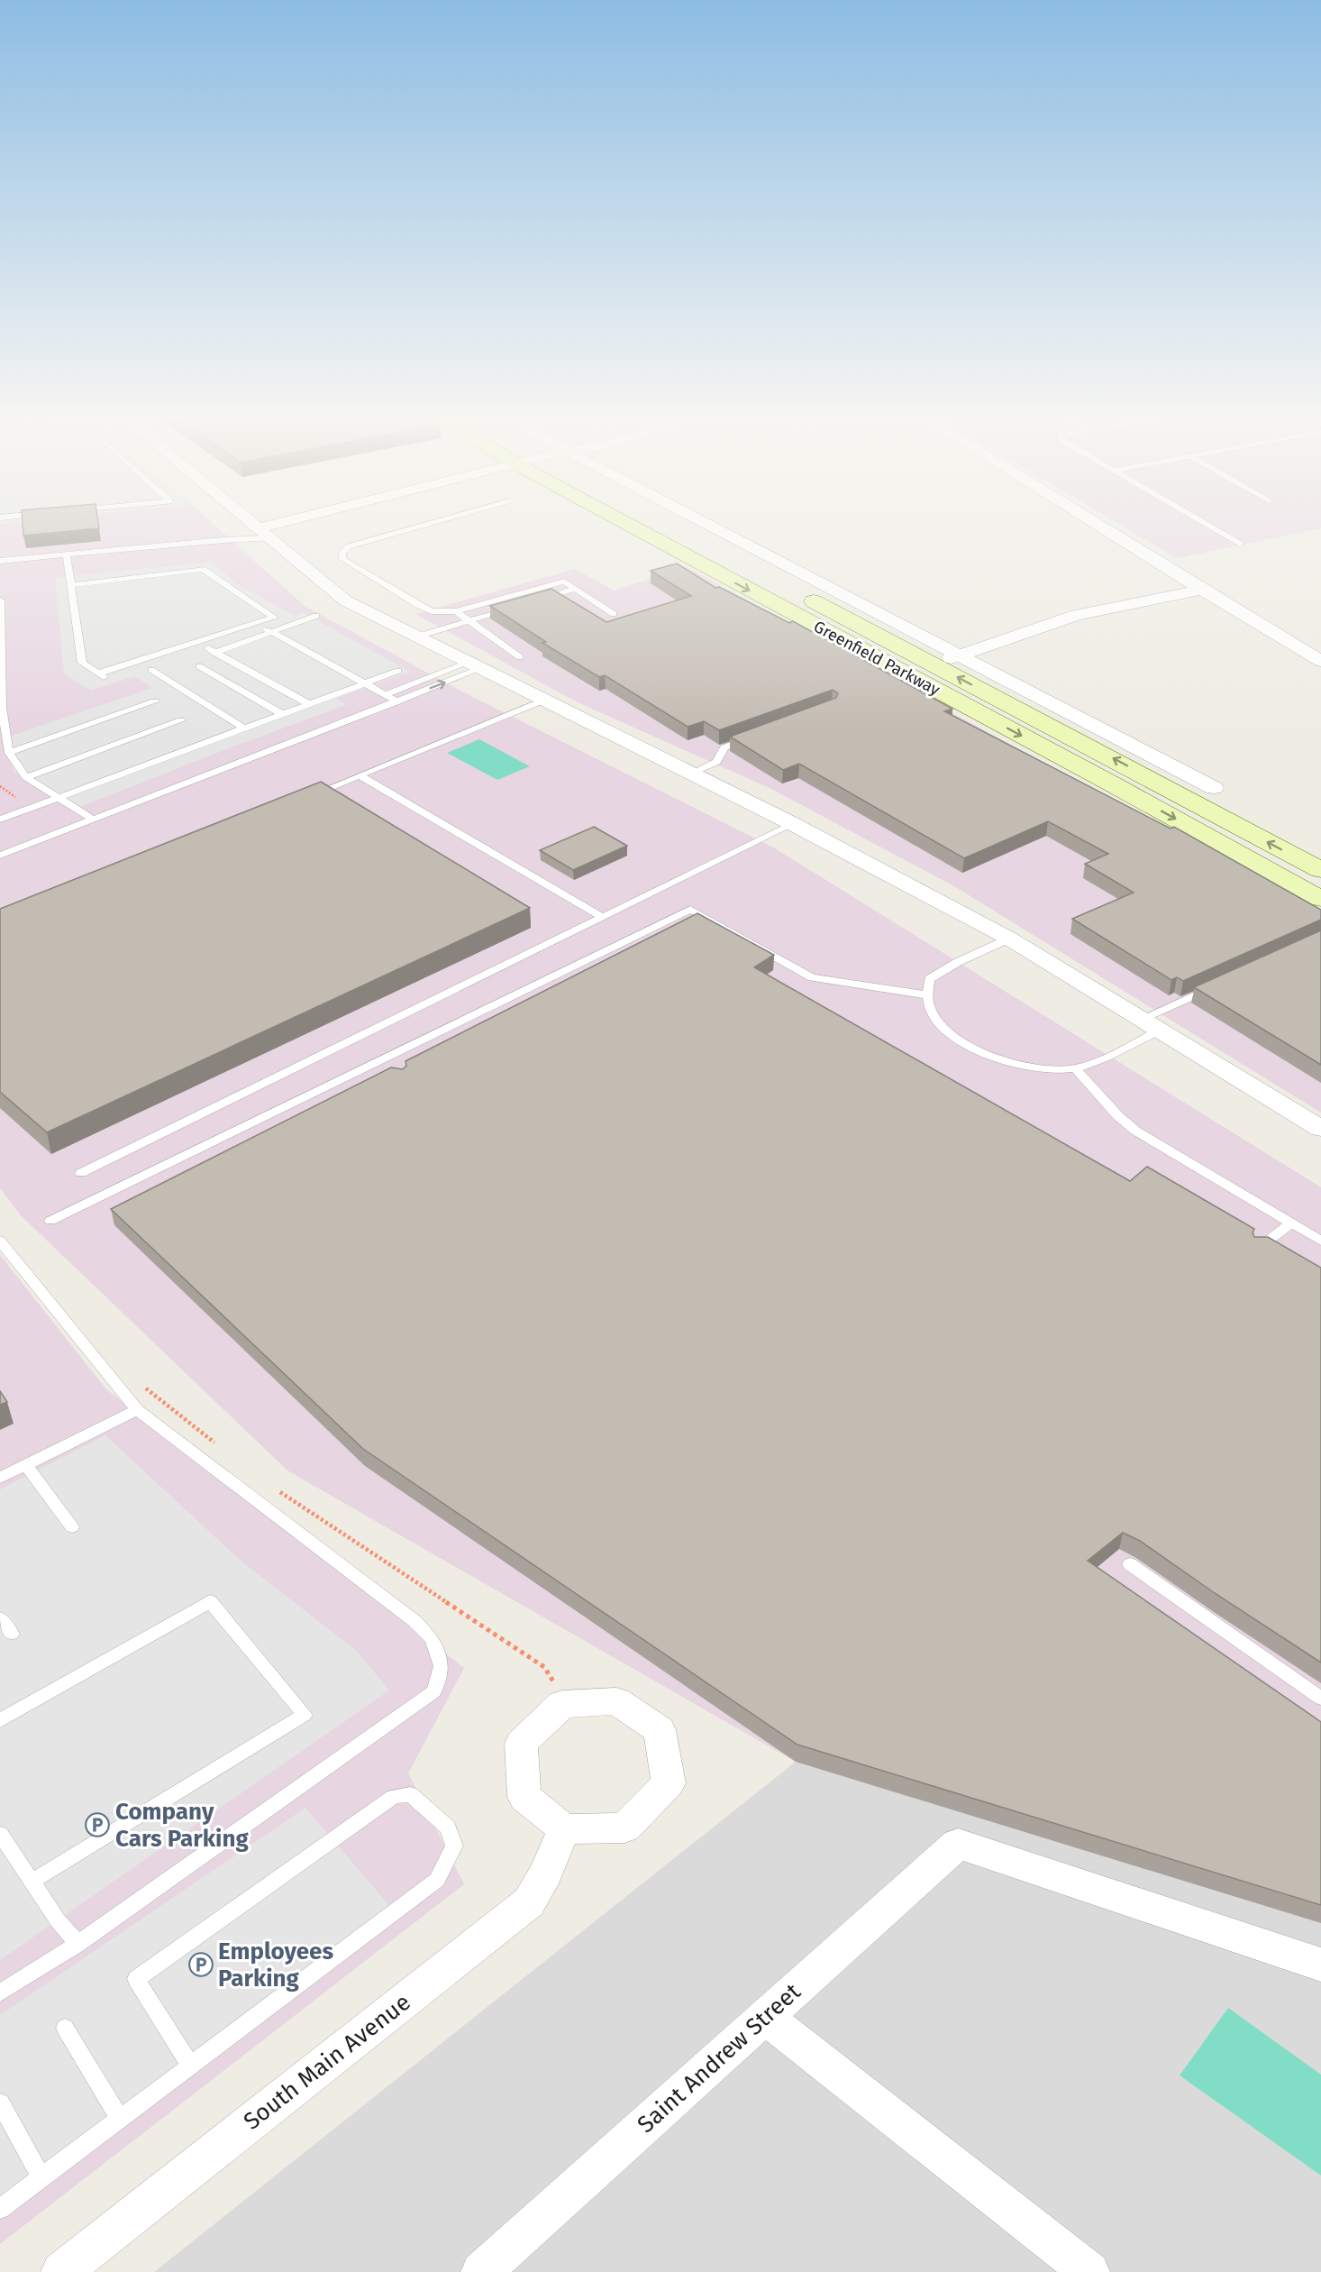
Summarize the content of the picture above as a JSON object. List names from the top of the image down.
{
  "streets": {
    "main road": ["Greenfield Parkway"],
    "street": ["Saint Andrew Street", "South Main Avenue"]
  },
  "places": {
    "parking": ["Company Cars Parking", "Employees Parking"]
  }
}
